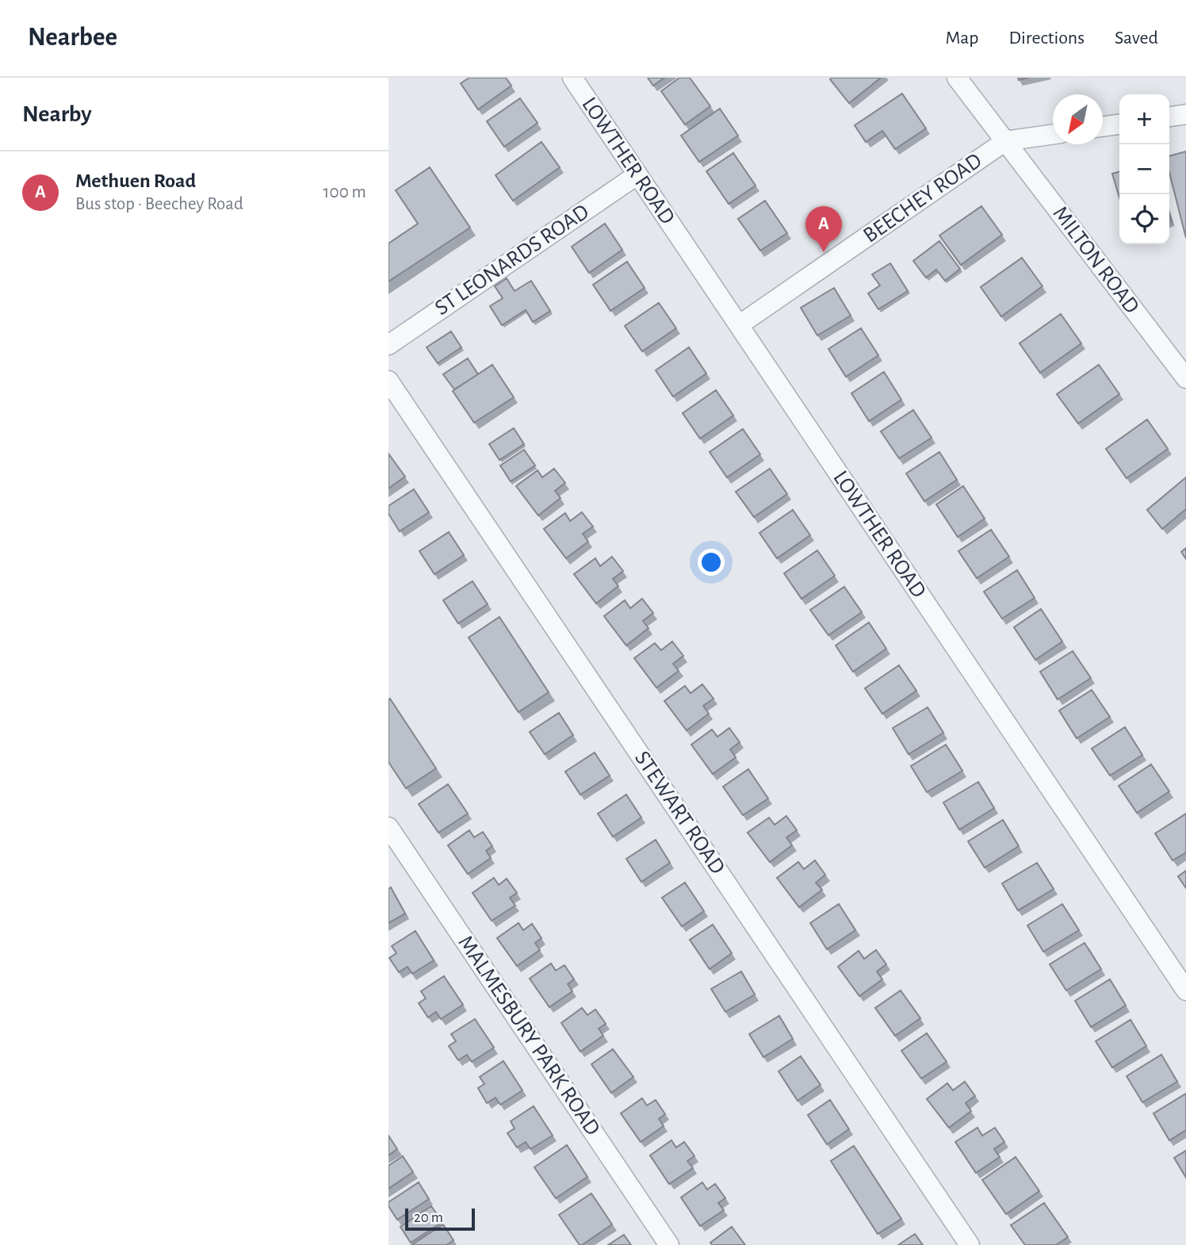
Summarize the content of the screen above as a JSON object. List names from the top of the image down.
{
  "streets": {
    "street": [
      "LOWTHER ROAD",
      "BEECHEY ROAD",
      "ST LEONARDS ROAD",
      "MILTON ROAD",
      "STEWART ROAD",
      "MALMESBURY PARK ROAD"
    ]
  },
  "crossings": [
    ["LOWTHER ROAD", "BEECHEY ROAD"],
    ["LOWTHER ROAD", "ST LEONARDS ROAD"],
    ["BEECHEY ROAD", "MILTON ROAD"]
  ],
  "scale_bar": "20 m",
  "north": "bottom left",
  "page": {
    "header": "Nearbee",
    "nav": ["Map", "Directions", "Saved"],
    "heading": "Nearby",
    "map_buttons": ["+", "−"],
    "list": [
      {
        "mark": "A",
        "name": "Methuen Road",
        "note": "Bus stop · Beechey Road",
        "value": "100 m"
      }
    ],
    "pins": "A",
    "scale": "20 m"
  }
}
